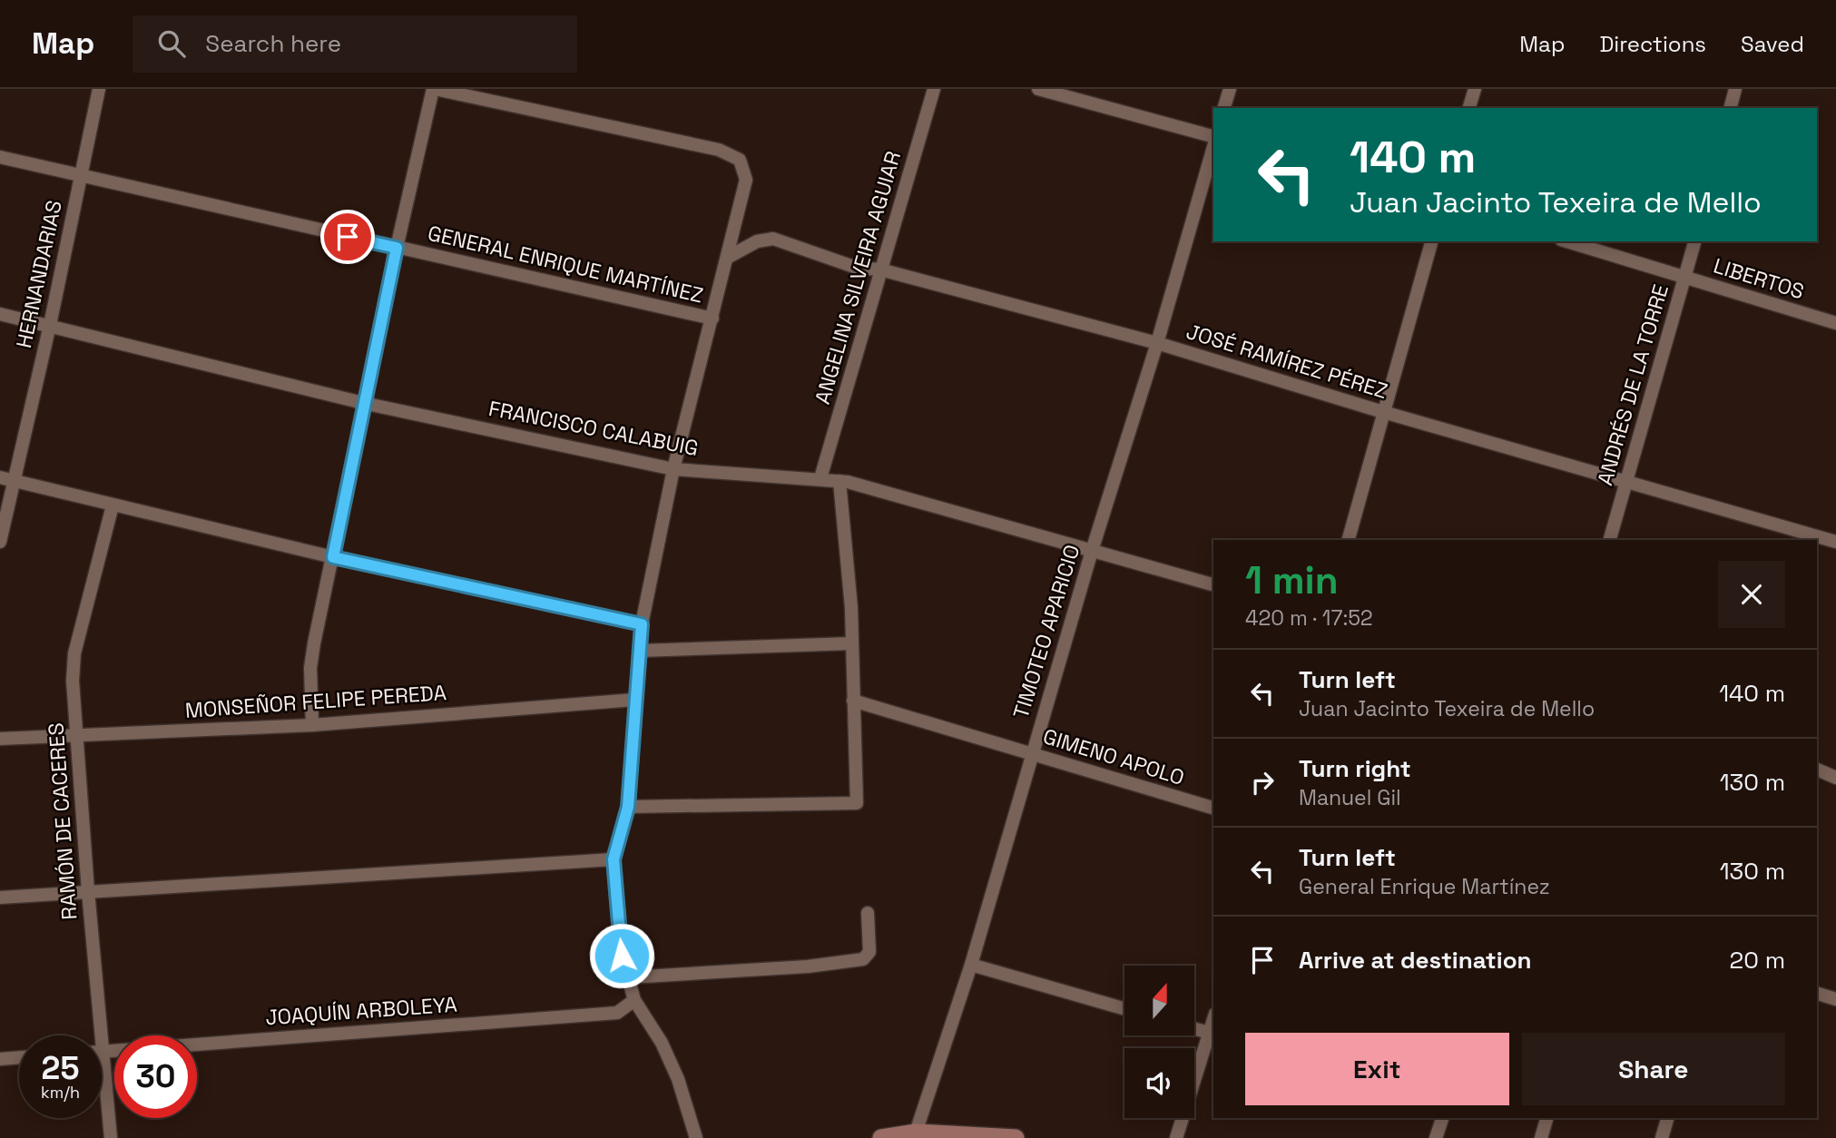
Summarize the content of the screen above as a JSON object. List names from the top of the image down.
{
  "streets": {
    "street": [
      "GENERAL ENRIQUE MARTÍNEZ",
      "HERNANDARIAS",
      "ANGELINA SILVEIRA AGUIAR",
      "LIBERTOS",
      "JOSÉ RAMÍREZ PÉREZ",
      "ANDRÉS DE LA TORRE",
      "FRANCISCO CALABUIG",
      "TIMOTEO APARICIO",
      "MONSEÑOR FELIPE PEREDA",
      "GIMENO APOLO",
      "RAMÓN DE CACERES",
      "JOAQUÍN ARBOLEYA"
    ]
  },
  "crossings": [
    ["GENERAL ENRIQUE MARTÍNEZ", "HERNANDARIAS"],
    ["HERNANDARIAS", "FRANCISCO CALABUIG"],
    ["ANGELINA SILVEIRA AGUIAR", "JOSÉ RAMÍREZ PÉREZ"],
    ["ANGELINA SILVEIRA AGUIAR", "FRANCISCO CALABUIG"],
    ["LIBERTOS", "ANDRÉS DE LA TORRE"],
    ["JOSÉ RAMÍREZ PÉREZ", "ANDRÉS DE LA TORRE"],
    ["JOSÉ RAMÍREZ PÉREZ", "TIMOTEO APARICIO"],
    ["FRANCISCO CALABUIG", "TIMOTEO APARICIO"],
    ["TIMOTEO APARICIO", "GIMENO APOLO"],
    ["MONSEÑOR FELIPE PEREDA", "RAMÓN DE CACERES"],
    ["RAMÓN DE CACERES", "JOAQUÍN ARBOLEYA"]
  ],
  "north": "top",
  "page": {
    "header": "Map",
    "search": "Search here",
    "nav": ["Map", "Directions", "Saved"],
    "turn": ["140 m", "Juan Jacinto Texeira de Mello"],
    "heading": ["1 min", "420 m · 17:52"],
    "list": [
      {
        "name": "Turn left",
        "note": "Juan Jacinto Texeira de Mello",
        "value": "140 m"
      },
      {
        "name": "Turn right",
        "note": "Manuel Gil",
        "value": "130 m"
      },
      {
        "name": "Turn left",
        "note": "General Enrique Martínez",
        "value": "130 m"
      },
      {
        "name": "Arrive at destination",
        "value": "20 m"
      }
    ],
    "buttons": ["Exit", "Share"],
    "speed": "25 km/h",
    "limit": "30"
  }
}
